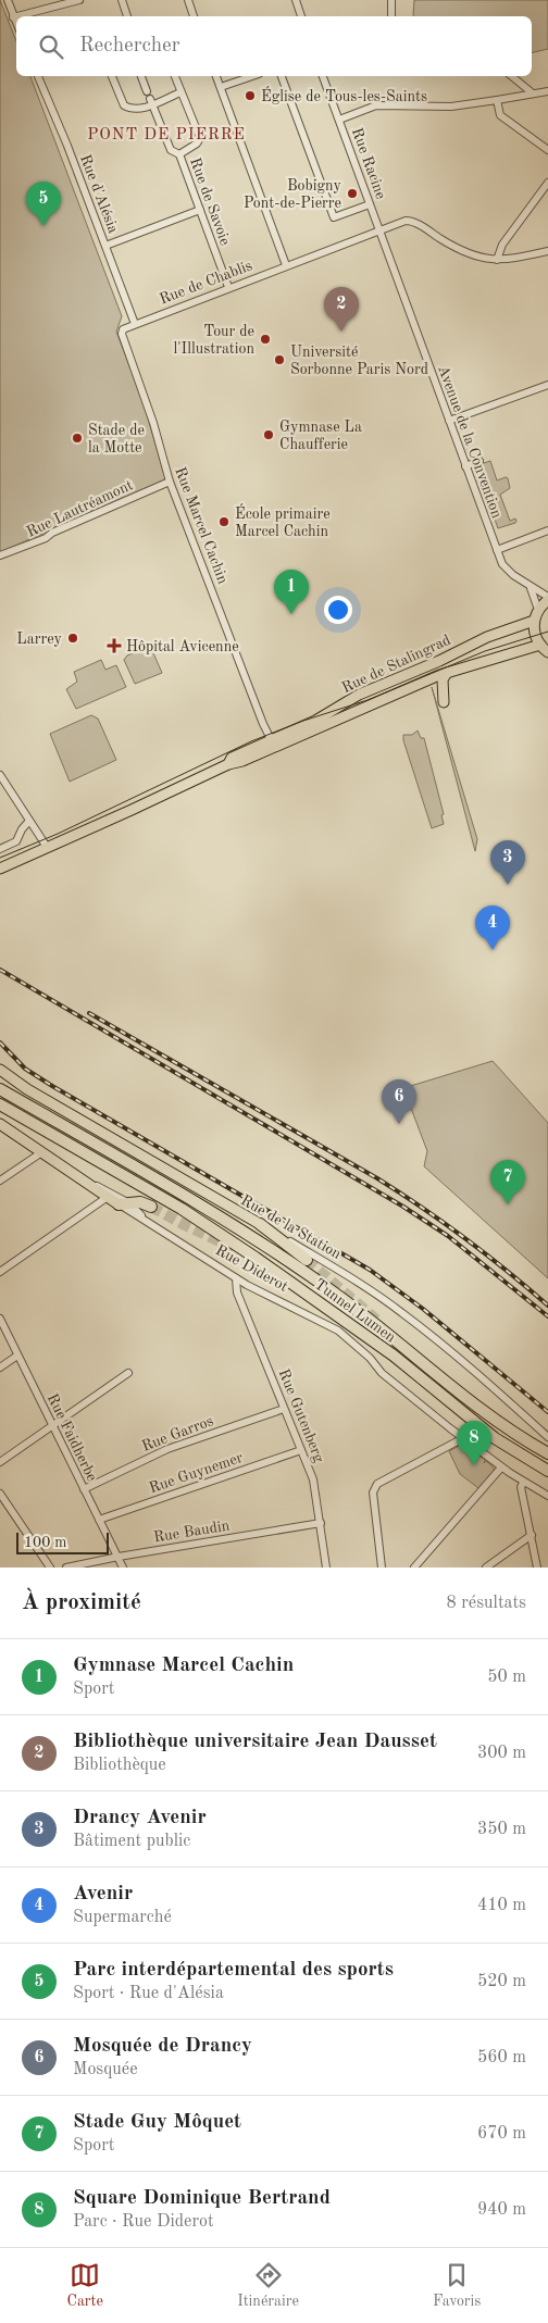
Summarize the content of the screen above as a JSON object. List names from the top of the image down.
{
  "streets": {
    "highway": ["Tunnel Lumen"],
    "main road": ["Rue de Stalingrad", "Rue de la Station", "Rue Diderot"],
    "street": [
      "Rue Racine",
      "Rue d'Alésia",
      "Rue de Savoie",
      "Rue de Chablis",
      "Avenue de la Convention",
      "Rue Lautréamont",
      "Rue Marcel Cachin",
      "Rue Gutenberg",
      "Rue Garros",
      "Rue Faidherbe",
      "Rue Guynemer",
      "Rue Baudin"
    ]
  },
  "crossings": [
    ["Rue Racine", "Rue de Chablis"],
    ["Rue Racine", "Avenue de la Convention"],
    ["Rue d'Alésia", "Rue de Chablis"],
    ["Rue d'Alésia", "Rue Marcel Cachin"],
    ["Rue de Savoie", "Rue de Chablis"],
    ["Rue de Chablis", "Avenue de la Convention"],
    ["Rue de Chablis", "Rue Marcel Cachin"],
    ["Rue Lautréamont", "Rue Marcel Cachin"],
    ["Rue Marcel Cachin", "Rue de Stalingrad"],
    ["Rue Diderot", "Rue Gutenberg"],
    ["Rue Gutenberg", "Rue Garros"],
    ["Rue Gutenberg", "Rue Guynemer"],
    ["Rue Gutenberg", "Rue Baudin"],
    ["Rue Garros", "Rue Faidherbe"],
    ["Rue Faidherbe", "Rue Guynemer"],
    ["Rue Faidherbe", "Rue Baudin"]
  ],
  "districts": ["PONT DE PIERRE"],
  "places": {
    "other": [
      "Église de Tous-les-Saints",
      "Bobigny Pont-de-Pierre",
      "Tour de l'Illustration",
      "Université Sorbonne Paris Nord",
      "Gymnase La Chaufferie",
      "Stade de la Motte",
      "École primaire Marcel Cachin",
      "Larrey"
    ],
    "health": ["Hôpital Avicenne"]
  },
  "scale_bar": "100 m",
  "page": {
    "search": "Rechercher",
    "pins": [
      "5",
      "2",
      "1",
      "3",
      "4",
      "6",
      "7",
      "8"
    ],
    "scale": "100 m",
    "heading": ["À proximité", "8 résultats"],
    "list": [
      {
        "mark": "1",
        "name": "Gymnase Marcel Cachin",
        "note": "Sport",
        "value": "50 m"
      },
      {
        "mark": "2",
        "name": "Bibliothèque universitaire Jean Dausset",
        "note": "Bibliothèque",
        "value": "300 m"
      },
      {
        "mark": "3",
        "name": "Drancy Avenir",
        "note": "Bâtiment public",
        "value": "350 m"
      },
      {
        "mark": "4",
        "name": "Avenir",
        "note": "Supermarché",
        "value": "410 m"
      },
      {
        "mark": "5",
        "name": "Parc interdépartemental des sports",
        "note": "Sport · Rue d'Alésia",
        "value": "520 m"
      },
      {
        "mark": "6",
        "name": "Mosquée de Drancy",
        "note": "Mosquée",
        "value": "560 m"
      },
      {
        "mark": "7",
        "name": "Stade Guy Môquet",
        "note": "Sport",
        "value": "670 m"
      },
      {
        "mark": "8",
        "name": "Square Dominique Bertrand",
        "note": "Parc · Rue Diderot",
        "value": "940 m"
      }
    ],
    "nav": ["Carte", "Itinéraire", "Favoris"]
  }
}
